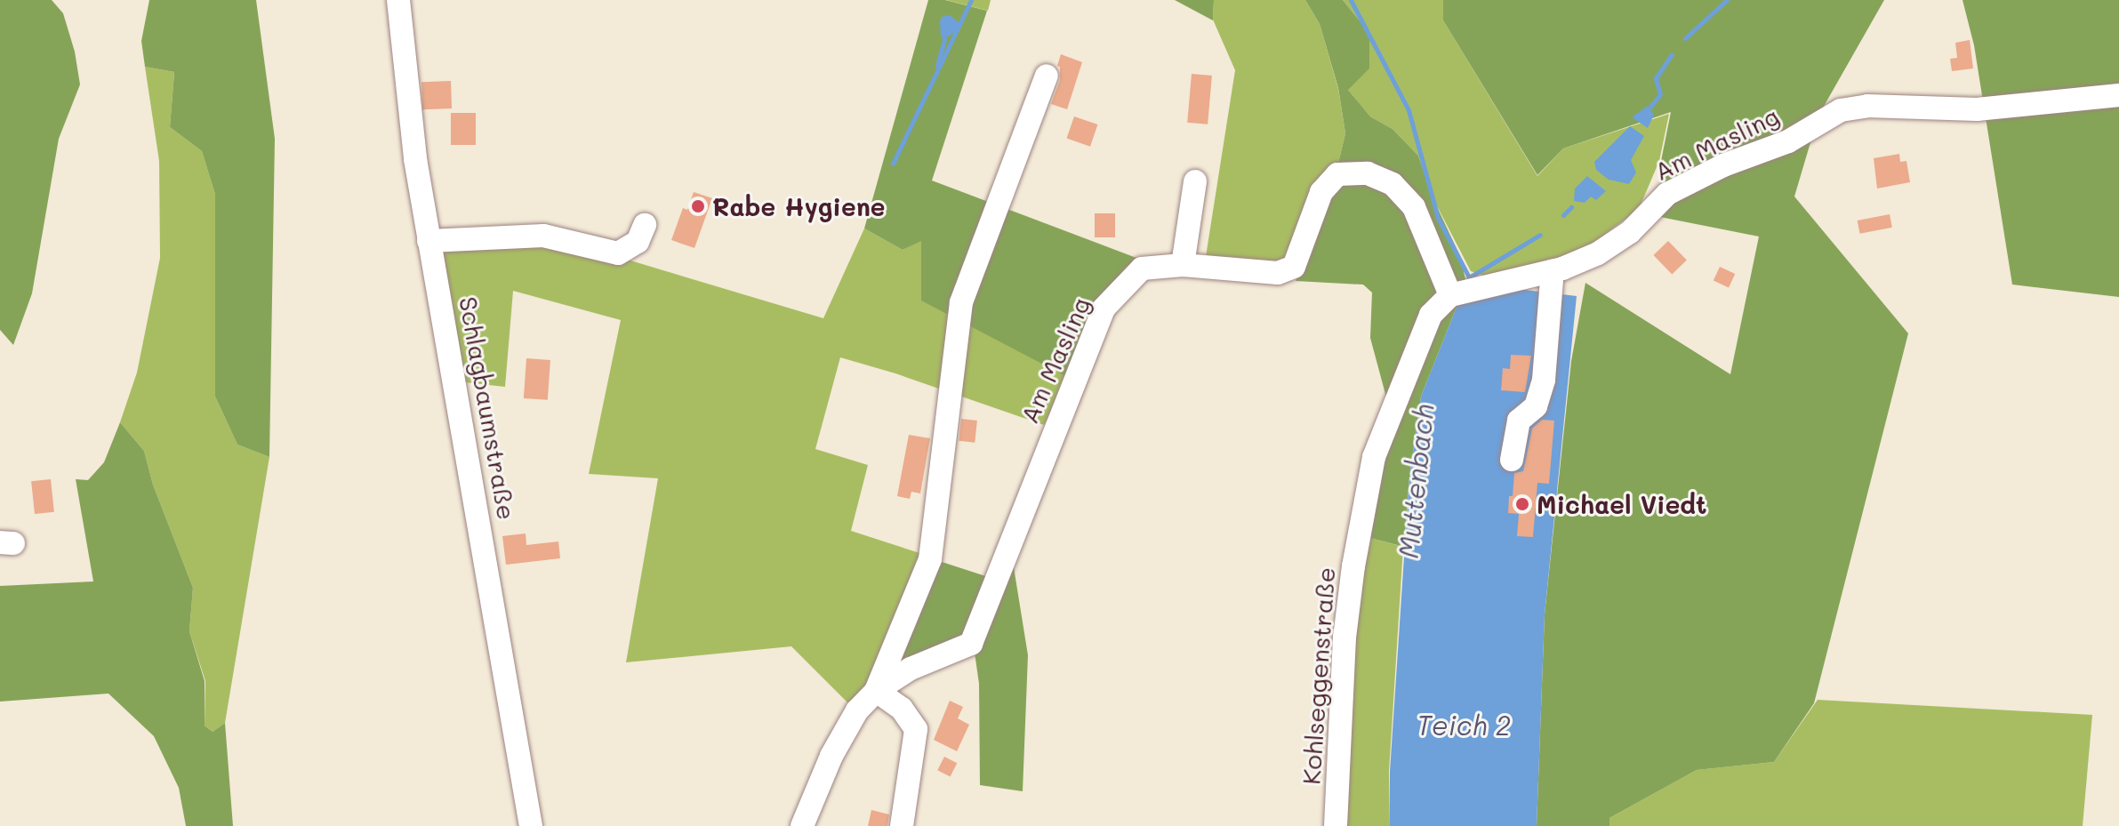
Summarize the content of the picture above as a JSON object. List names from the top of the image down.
{
  "streets": {
    "street": ["Am Masling", "Schlagbaumstraße", "Kohlseggenstraße"]
  },
  "crossings": [
    ["Am Masling", "Kohlseggenstraße"]
  ],
  "water": ["Muttenbach", "Teich 2"],
  "places": ["Rabe Hygiene", "Michael Viedt"]
}
